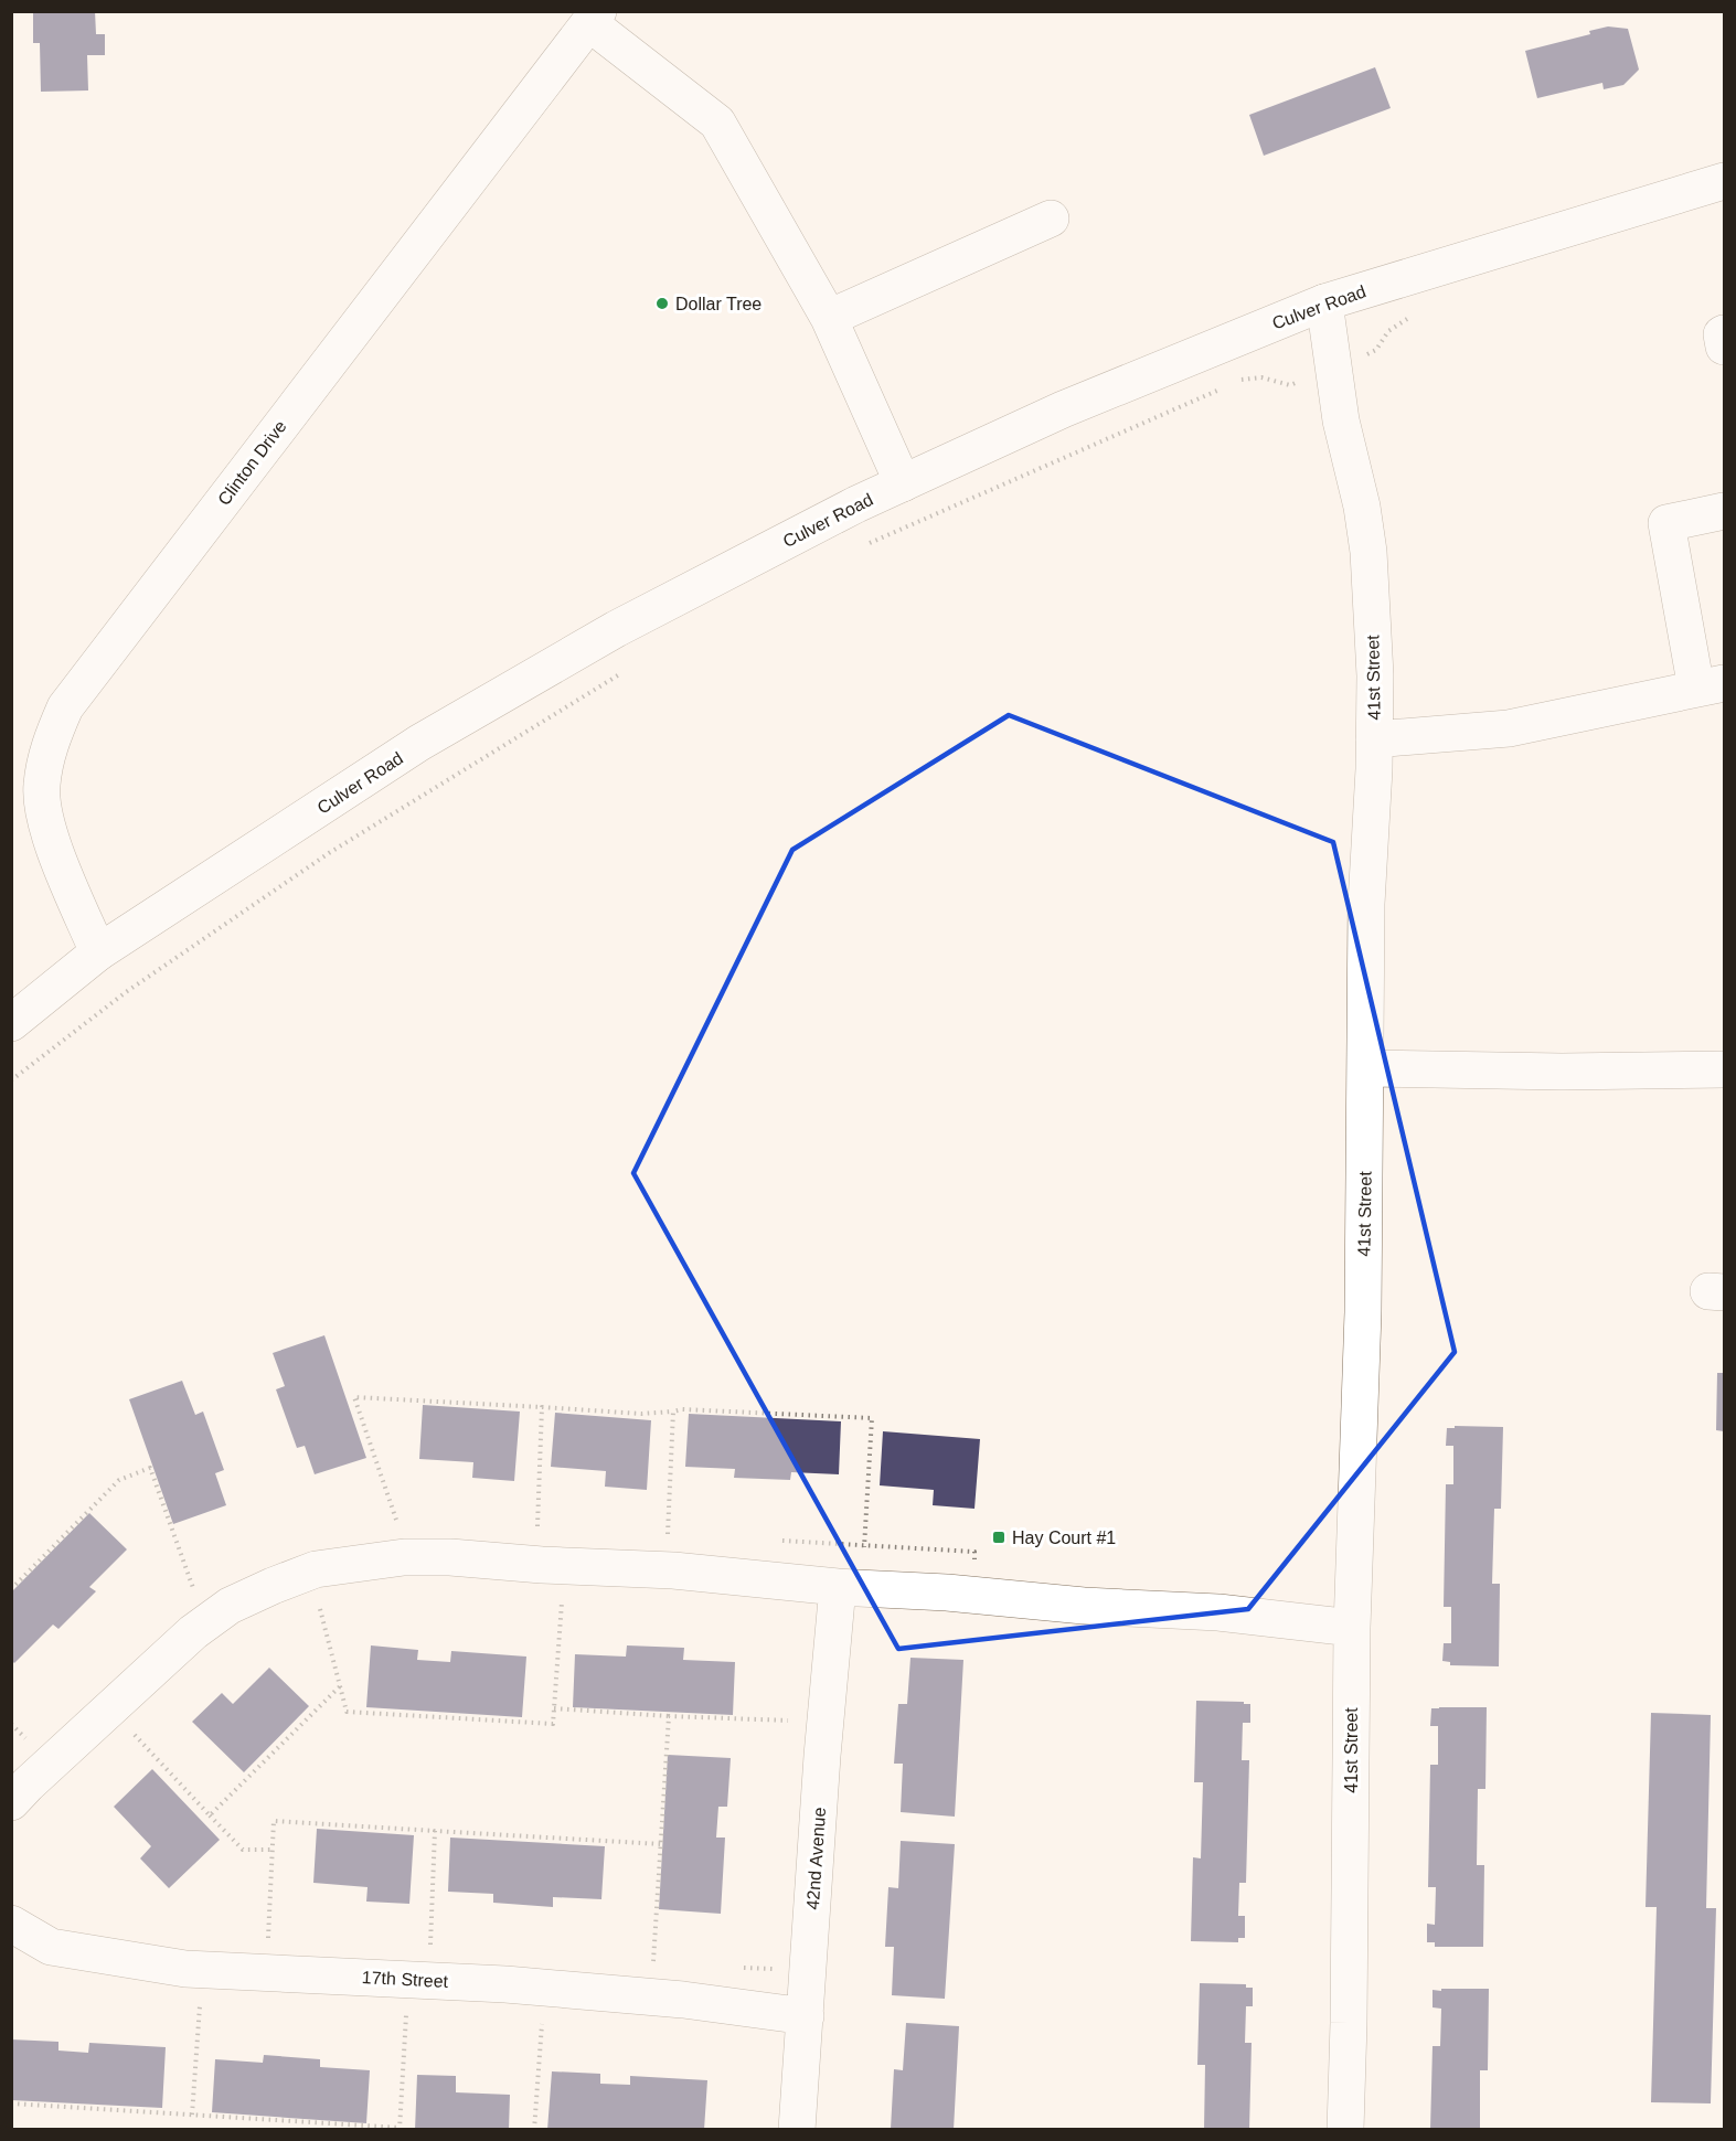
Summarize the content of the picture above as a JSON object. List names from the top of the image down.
{
  "streets": {
    "street": [
      "Culver Road",
      "Clinton Drive",
      "41st Street",
      "42nd Avenue",
      "17th Street"
    ]
  },
  "crossings": [
    ["Culver Road", "Clinton Drive"],
    ["Culver Road", "41st Street"],
    ["42nd Avenue", "17th Street"]
  ],
  "places": {
    "other": ["Dollar Tree"],
    "transit": ["Hay Court #1"]
  }
}
